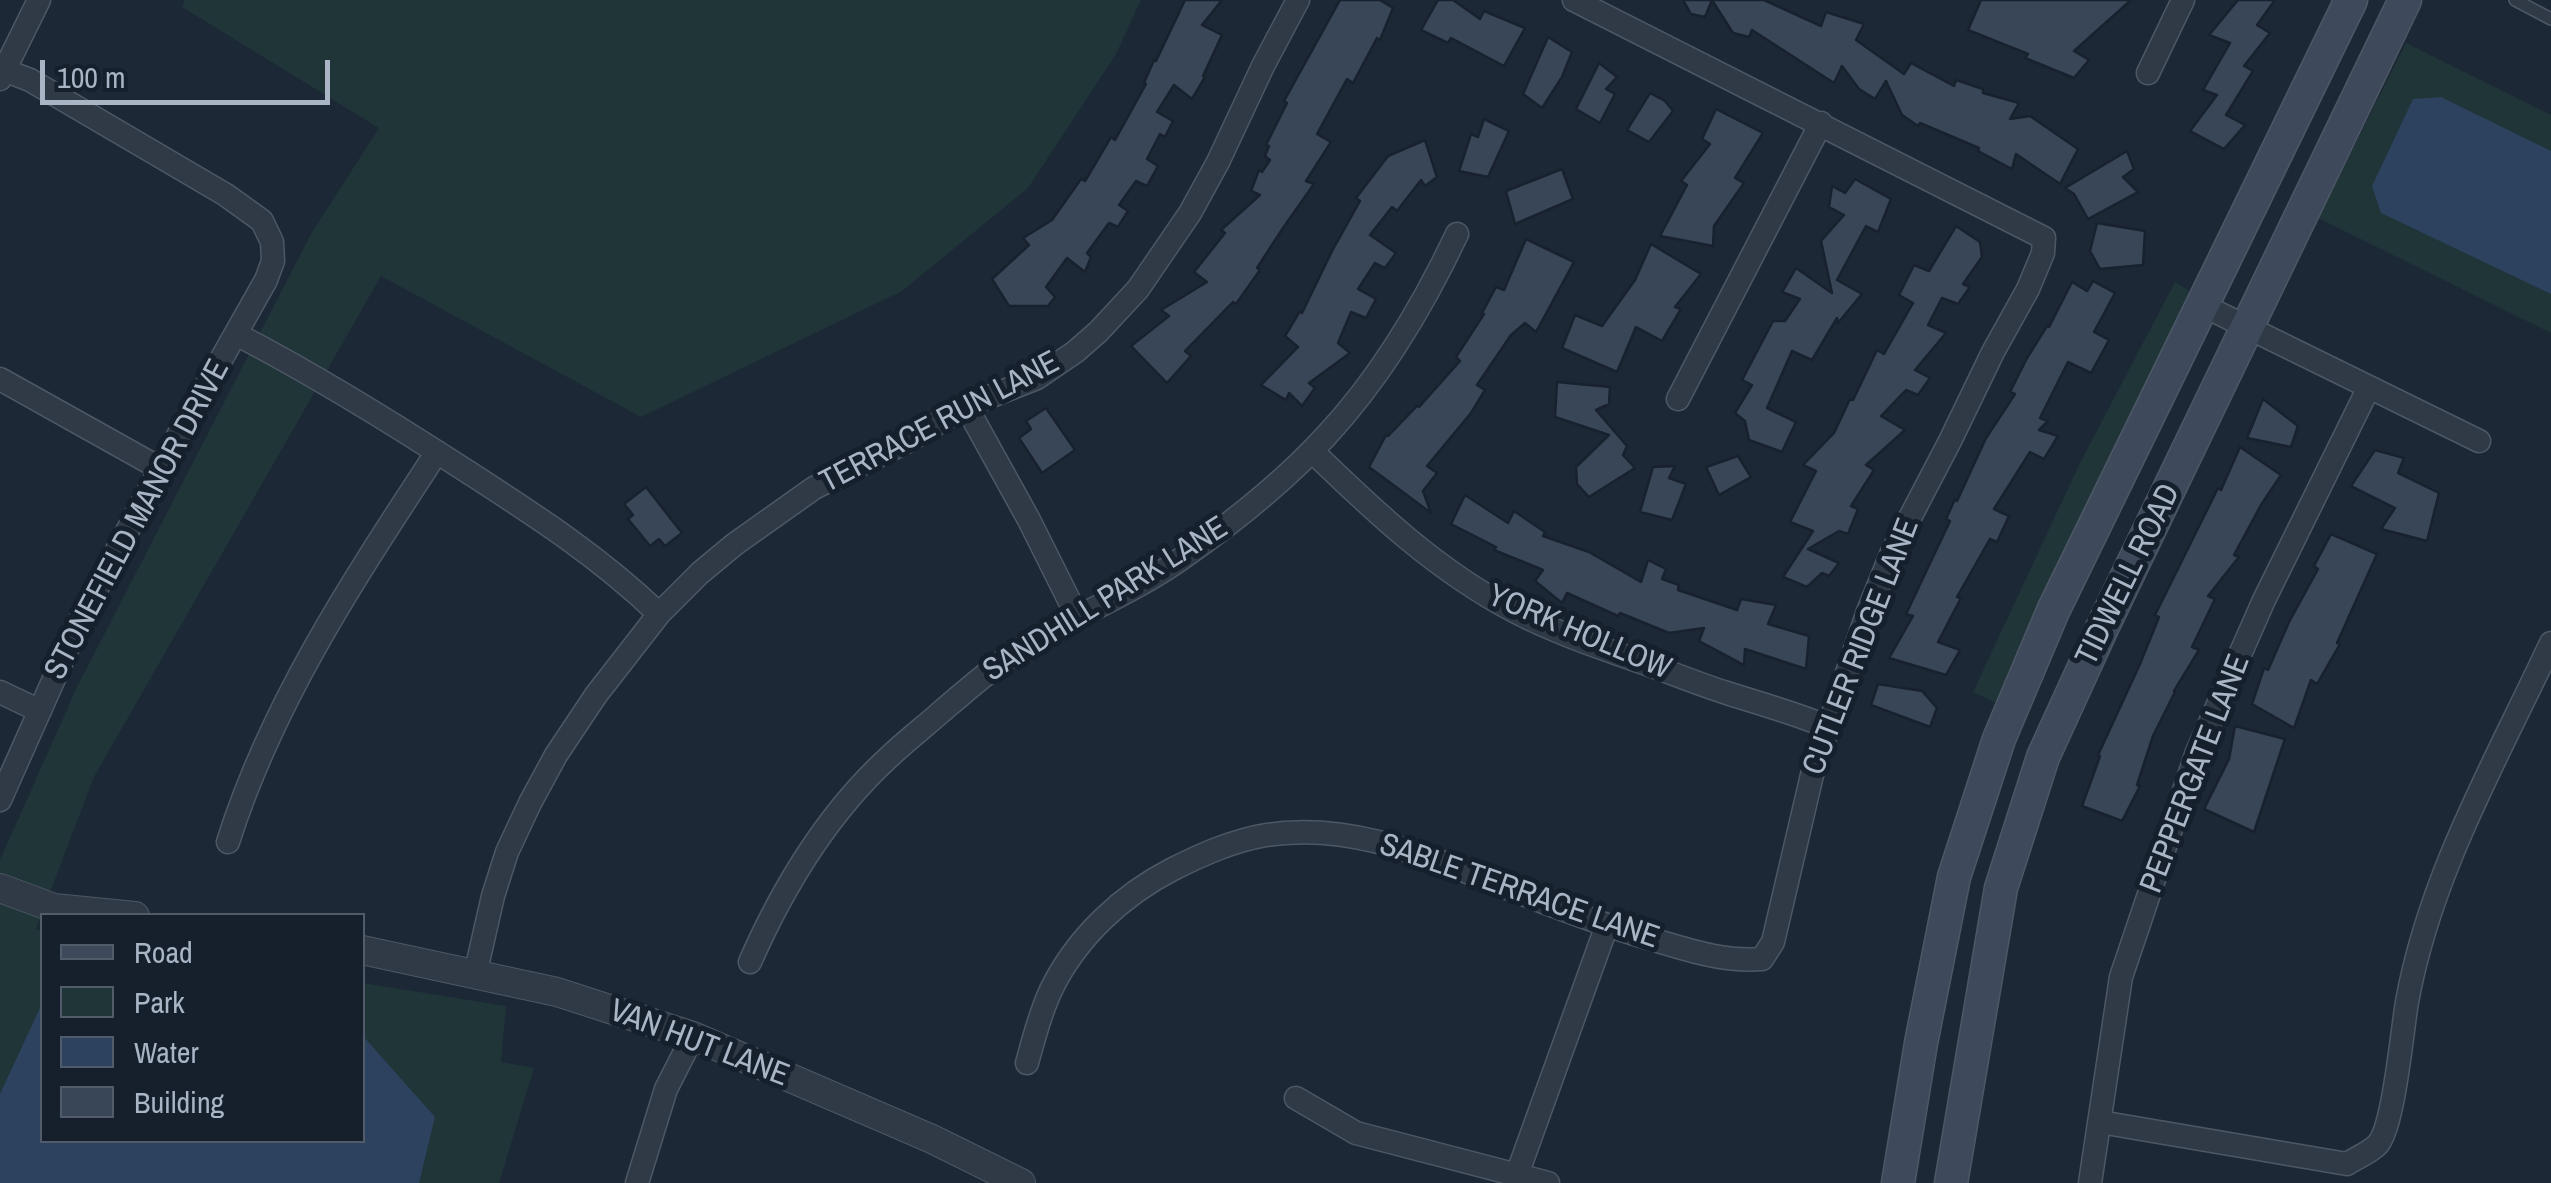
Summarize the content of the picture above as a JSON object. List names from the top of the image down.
{
  "streets": {
    "main road": ["TIDWELL ROAD"],
    "street": [
      "TERRACE RUN LANE",
      "STONEFIELD MANOR DRIVE",
      "SANDHILL PARK LANE",
      "YORK HOLLOW",
      "CUTLER RIDGE LANE",
      "PEPPERGATE LANE",
      "SABLE TERRACE LANE",
      "VAN HUT LANE"
    ]
  },
  "crossings": [
    ["TERRACE RUN LANE", "VAN HUT LANE"],
    ["SANDHILL PARK LANE", "YORK HOLLOW"],
    ["YORK HOLLOW", "CUTLER RIDGE LANE"],
    ["CUTLER RIDGE LANE", "SABLE TERRACE LANE"]
  ],
  "legend": [
    "Road",
    "Park",
    "Water",
    "Building"
  ],
  "scale_bar": "100 m"
}
